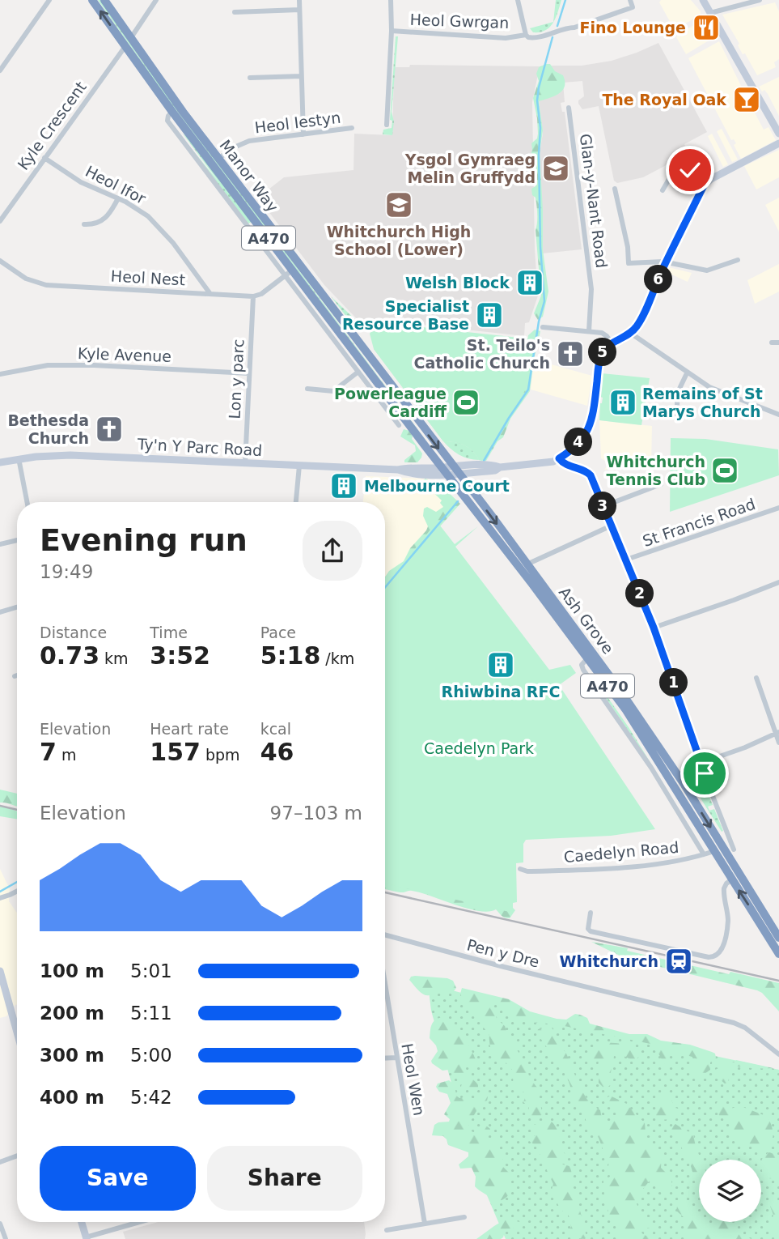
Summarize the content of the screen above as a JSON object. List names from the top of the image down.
{
  "streets": {
    "highway": ["Manor Way", "A470", "Ash Grove"],
    "street": [
      "Heol Gwrgan",
      "Heol Iestyn",
      "Kyle Crescent",
      "Heol Ifor",
      "Glan-y-Nant Road",
      "Heol Nest",
      "Kyle Avenue",
      "Lon y parc",
      "Ty'n Y Parc Road",
      "St Francis Road",
      "Caedelyn Road",
      "Pen y Dre",
      "Heol Wen"
    ]
  },
  "crossings": [
    ["Heol Iestyn", "Manor Way"],
    ["Kyle Crescent", "Manor Way"],
    ["Kyle Crescent", "Heol Ifor"],
    ["Manor Way", "Ty'n Y Parc Road"],
    ["Manor Way", "Ash Grove"],
    ["Heol Ifor", "Heol Nest"],
    ["A470", "Ash Grove"],
    ["Heol Nest", "Lon y parc"],
    ["Kyle Avenue", "Lon y parc"],
    ["Lon y parc", "Ty'n Y Parc Road"],
    ["Ty'n Y Parc Road", "Ash Grove"],
    ["Ash Grove", "Caedelyn Road"]
  ],
  "parks": ["Caedelyn Park"],
  "places": {
    "restaurant": ["Fino Lounge"],
    "bar": ["The Royal Oak"],
    "school or university": ["Ysgol Gymraeg Melin Gruffydd", "Whitchurch High School (Lower)"],
    "building": [
      "Welsh Block",
      "Specialist Resource Base",
      "Remains of St Marys Church",
      "Melbourne Court",
      "Rhiwbina RFC"
    ],
    "church": ["St. Teilo's Catholic Church", "Bethesda Church"],
    "sports": ["Powerleague Cardiff", "Whitchurch Tennis Club"],
    "station": ["Whitchurch"]
  },
  "page": {
    "pins": [
      "6",
      "5",
      "4",
      "3",
      "2",
      "1"
    ],
    "heading": ["Evening run", "19:49"],
    "stats": [
      ["Distance", "0.73 km"],
      ["Time", "3:52"],
      ["Pace", "5:18 /km"],
      ["Elevation", "7 m"],
      ["Heart rate", "157 bpm"],
      ["kcal", "46"]
    ],
    "chart": ["Elevation", "97–103 m"],
    "list": [
      {
        "name": "100 m",
        "note": "5:01"
      },
      {
        "name": "200 m",
        "note": "5:11"
      },
      {
        "name": "300 m",
        "note": "5:00"
      },
      {
        "name": "400 m",
        "note": "5:42"
      }
    ],
    "buttons": ["Save", "Share"]
  }
}
